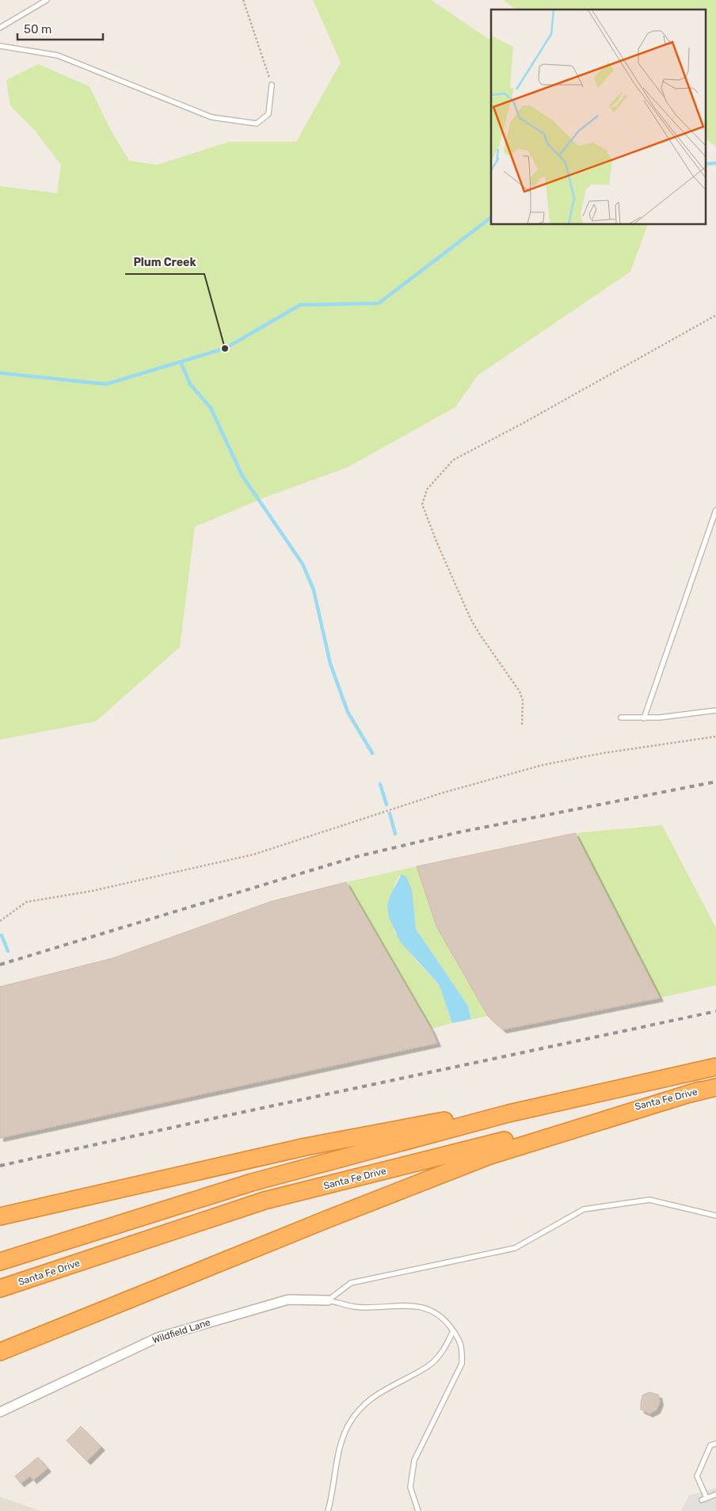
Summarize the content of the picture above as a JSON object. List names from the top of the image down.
{
  "streets": {
    "highway": ["Santa Fe Drive"],
    "street": ["Wildfield Lane"]
  },
  "places": ["Plum Creek"],
  "scale_bar": "50 m"
}
